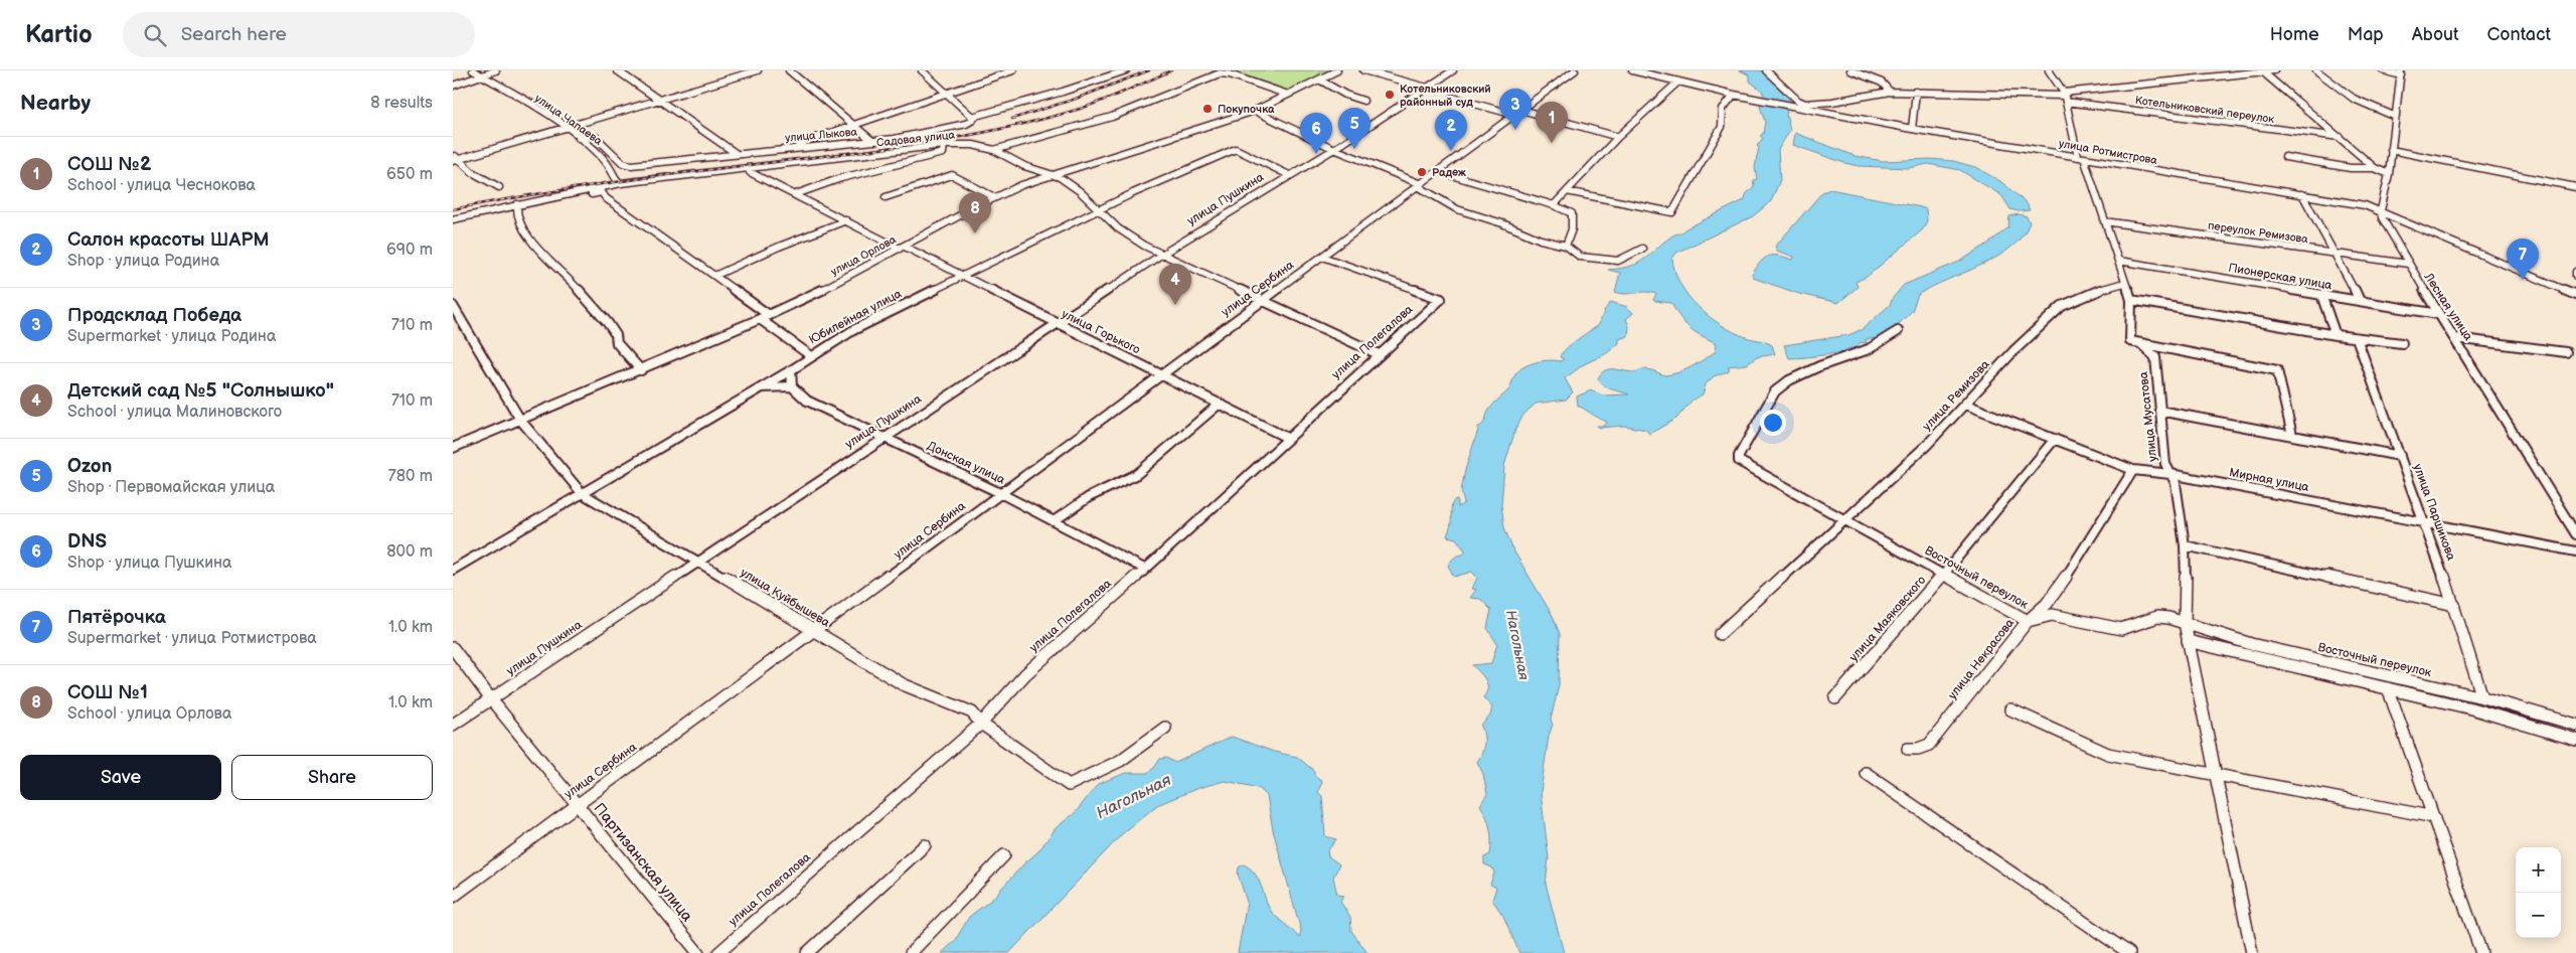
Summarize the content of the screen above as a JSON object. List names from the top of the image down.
{
  "streets": {
    "street": [
      "Котельниковский переулок",
      "улица Чапаева",
      "улица Лыкова",
      "Садовая улица",
      "улица Ротмистрова",
      "улица Пушкина",
      "переулок Ремизова",
      "улица Орлова",
      "Пионерская улица",
      "улица Сербина",
      "Лесная улица",
      "Юбилейная улица",
      "улица Горького",
      "улица Полегалова",
      "улица Ремизова",
      "улица Мусатова",
      "Донская улица",
      "Мирная улица",
      "улица Паршикова",
      "Восточный переулок",
      "улица Куйбышева",
      "улица Маяковского",
      "улица Некрасова",
      "Партизанская улица"
    ]
  },
  "crossings": [
    ["улица Чапаева", "улица Лыкова"],
    ["улица Чапаева", "Садовая улица"],
    ["Садовая улица", "улица Орлова"],
    ["Садовая улица", "улица Горького"],
    ["улица Ротмистрова", "Лесная улица"],
    ["улица Пушкина", "Юбилейная улица"],
    ["улица Пушкина", "улица Горького"],
    ["улица Пушкина", "Донская улица"],
    ["улица Пушкина", "улица Куйбышева"],
    ["улица Пушкина", "Партизанская улица"],
    ["переулок Ремизова", "Лесная улица"],
    ["улица Орлова", "улица Горького"],
    ["улица Орлова", "улица Куйбышева"],
    ["Пионерская улица", "Лесная улица"],
    ["улица Сербина", "улица Горького"],
    ["улица Сербина", "улица Полегалова"],
    ["улица Сербина", "Донская улица"],
    ["улица Сербина", "улица Куйбышева"],
    ["улица Сербина", "Партизанская улица"],
    ["Юбилейная улица", "улица Горького"],
    ["Юбилейная улица", "улица Куйбышева"],
    ["улица Горького", "улица Полегалова"],
    ["улица Полегалова", "Донская улица"],
    ["улица Полегалова", "улица Куйбышева"],
    ["улица Ремизова", "Мирная улица"],
    ["улица Ремизова", "Восточный переулок"],
    ["улица Мусатова", "Мирная улица"],
    ["улица Мусатова", "Восточный переулок"],
    ["Мирная улица", "улица Паршикова"],
    ["Мирная улица", "улица Маяковского"],
    ["Мирная улица", "улица Некрасова"],
    ["улица Паршикова", "Восточный переулок"],
    ["Восточный переулок", "улица Маяковского"],
    ["Восточный переулок", "улица Некрасова"]
  ],
  "water": ["Нагольная"],
  "places": ["Котельниковский районный суд", "Покупочка", "Радеж"],
  "page": {
    "header": "Kartio",
    "search": "Search here",
    "nav": [
      "Home",
      "Map",
      "About",
      "Contact"
    ],
    "heading": ["Nearby", "8 results"],
    "pins": [
      "3",
      "1",
      "5",
      "2",
      "6",
      "8",
      "7",
      "4"
    ],
    "list": [
      {
        "mark": "1",
        "name": "СОШ №2",
        "note": "School · улица Чеснокова",
        "value": "650 m"
      },
      {
        "mark": "2",
        "name": "Салон красоты ШАРМ",
        "note": "Shop · улица Родина",
        "value": "690 m"
      },
      {
        "mark": "3",
        "name": "Продсклад Победа",
        "note": "Supermarket · улица Родина",
        "value": "710 m"
      },
      {
        "mark": "4",
        "name": "Детский сад №5 \"Солнышко\"",
        "note": "School · улица Малиновского",
        "value": "710 m"
      },
      {
        "mark": "5",
        "name": "Ozon",
        "note": "Shop · Первомайская улица",
        "value": "780 m"
      },
      {
        "mark": "6",
        "name": "DNS",
        "note": "Shop · улица Пушкина",
        "value": "800 m"
      },
      {
        "mark": "7",
        "name": "Пятёрочка",
        "note": "Supermarket · улица Ротмистрова",
        "value": "1.0 km"
      },
      {
        "mark": "8",
        "name": "СОШ №1",
        "note": "School · улица Орлова",
        "value": "1.0 km"
      }
    ],
    "buttons": ["Save", "Share"],
    "map_buttons": ["+", "−"]
  }
}
